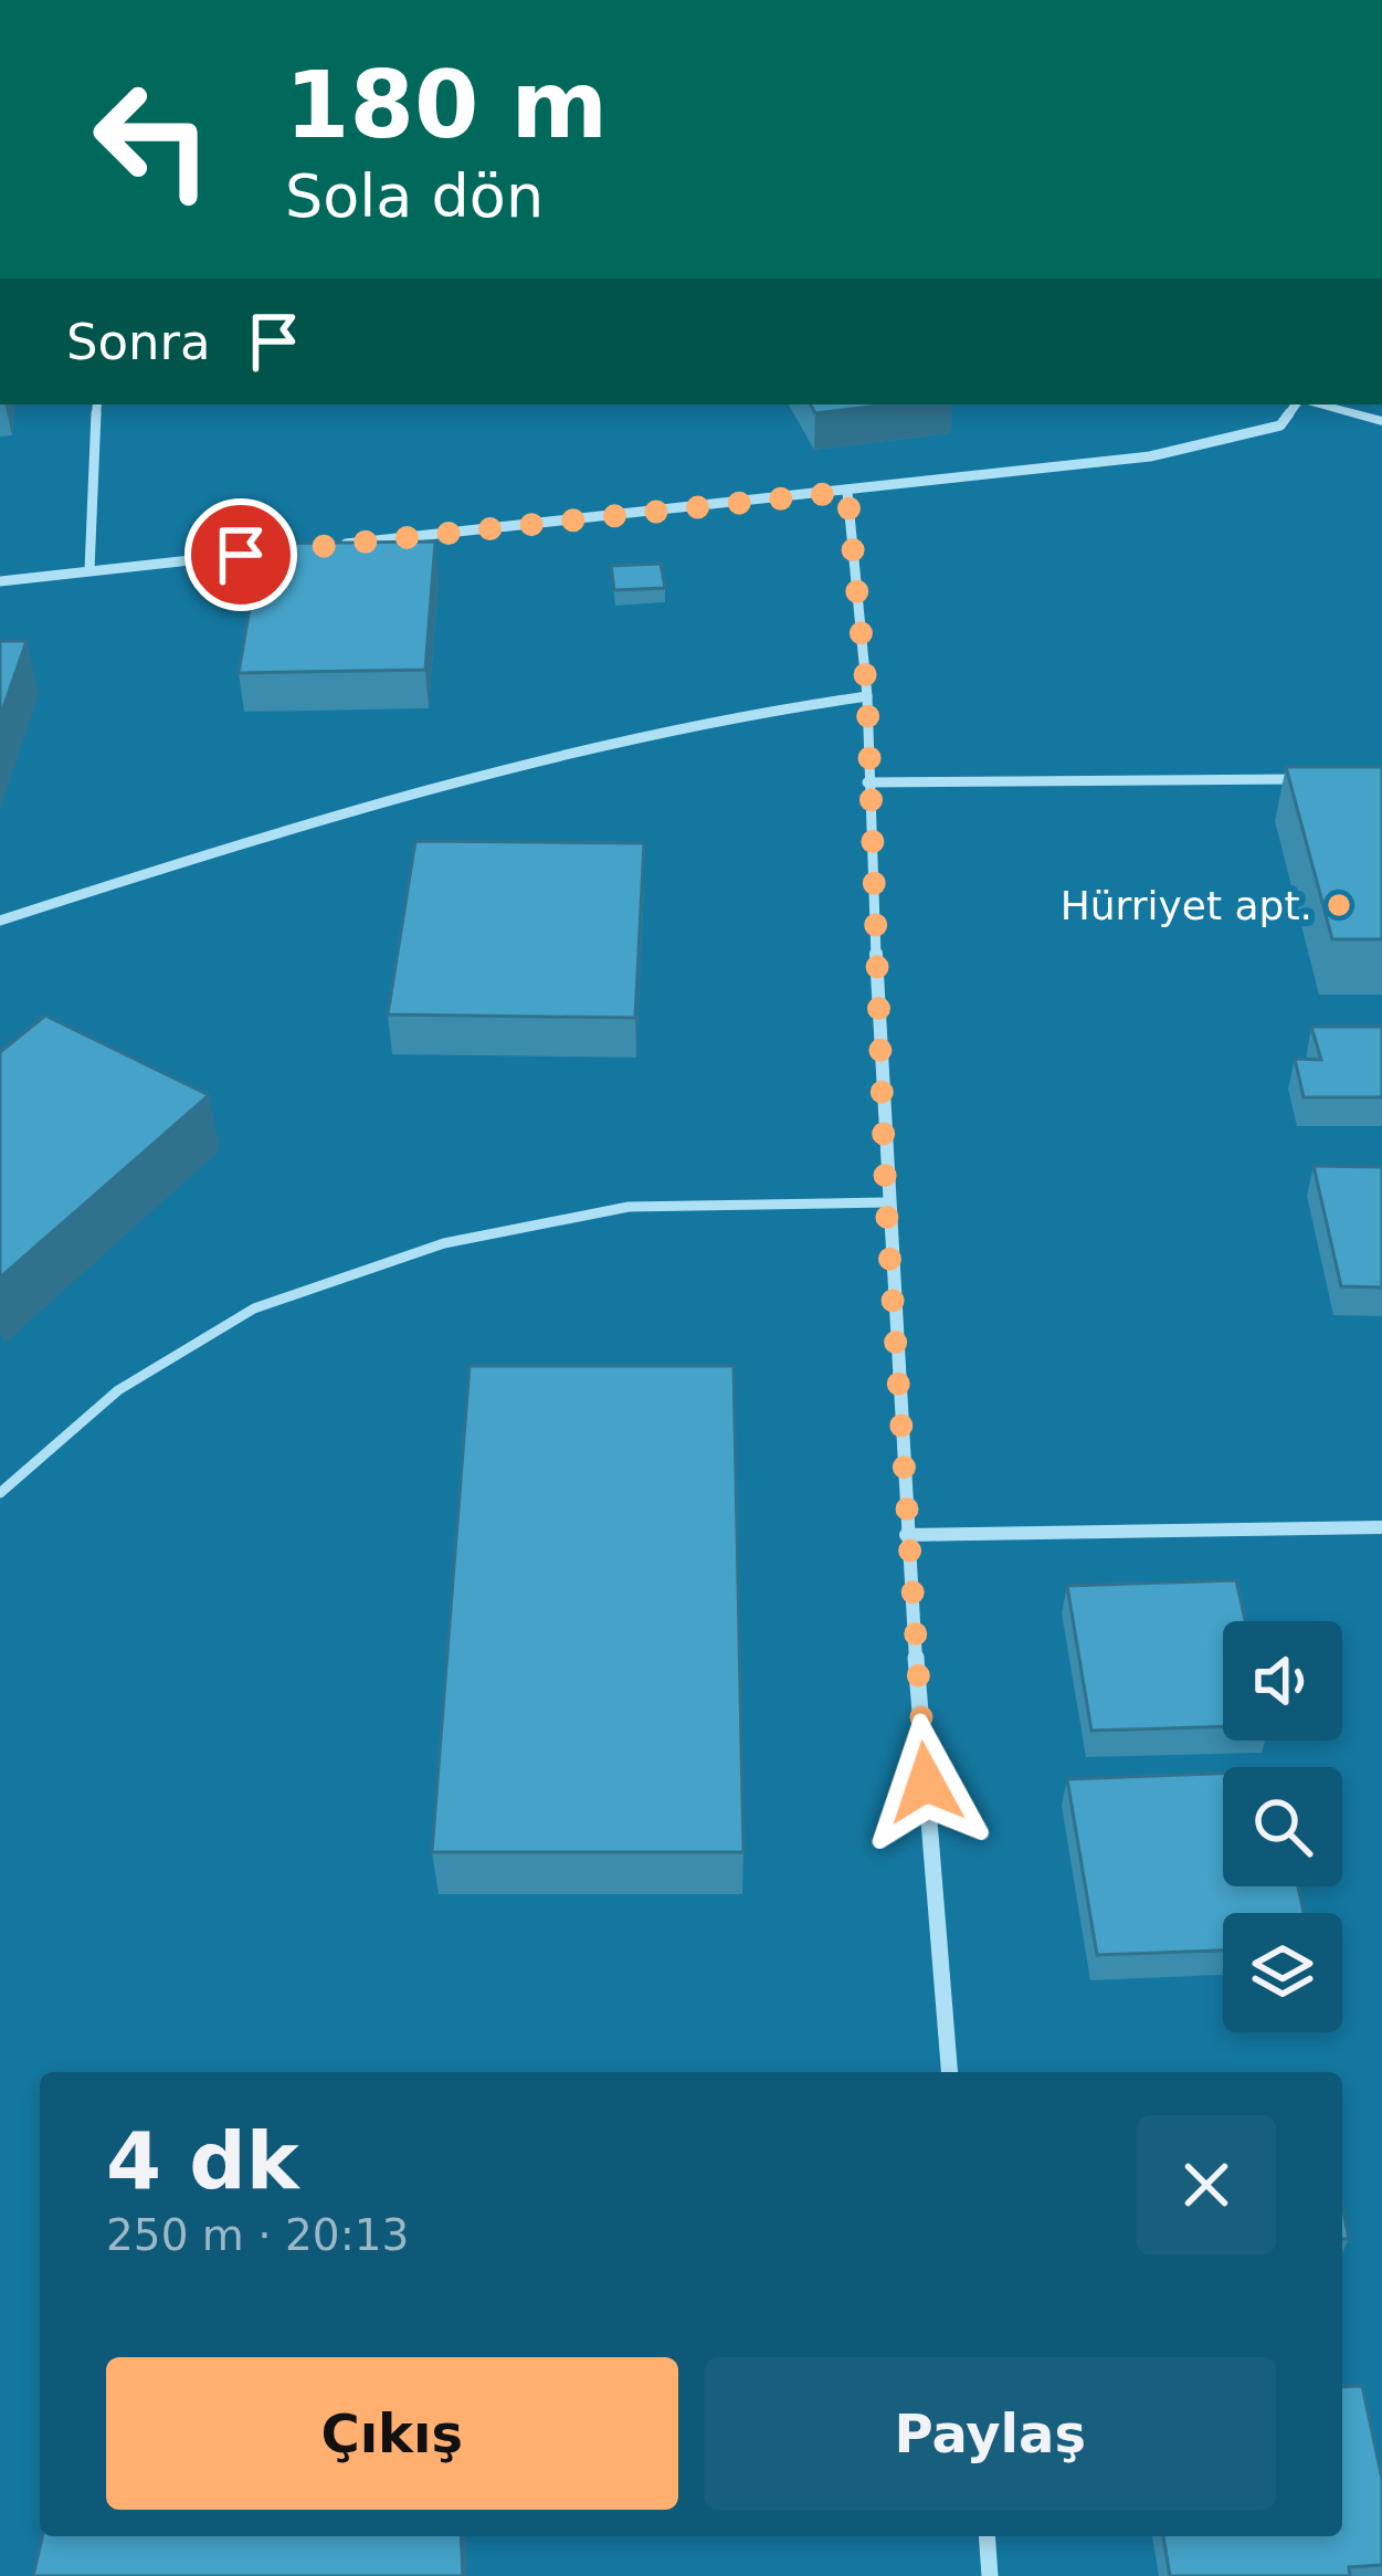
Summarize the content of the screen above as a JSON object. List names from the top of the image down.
{
  "places": ["Hürriyet apt."],
  "page": {
    "turn": ["180 m", "Sola dön"],
    "then": "Sonra",
    "heading": ["4 dk", "250 m · 20:13"],
    "buttons": ["Çıkış", "Paylaş"]
  }
}
